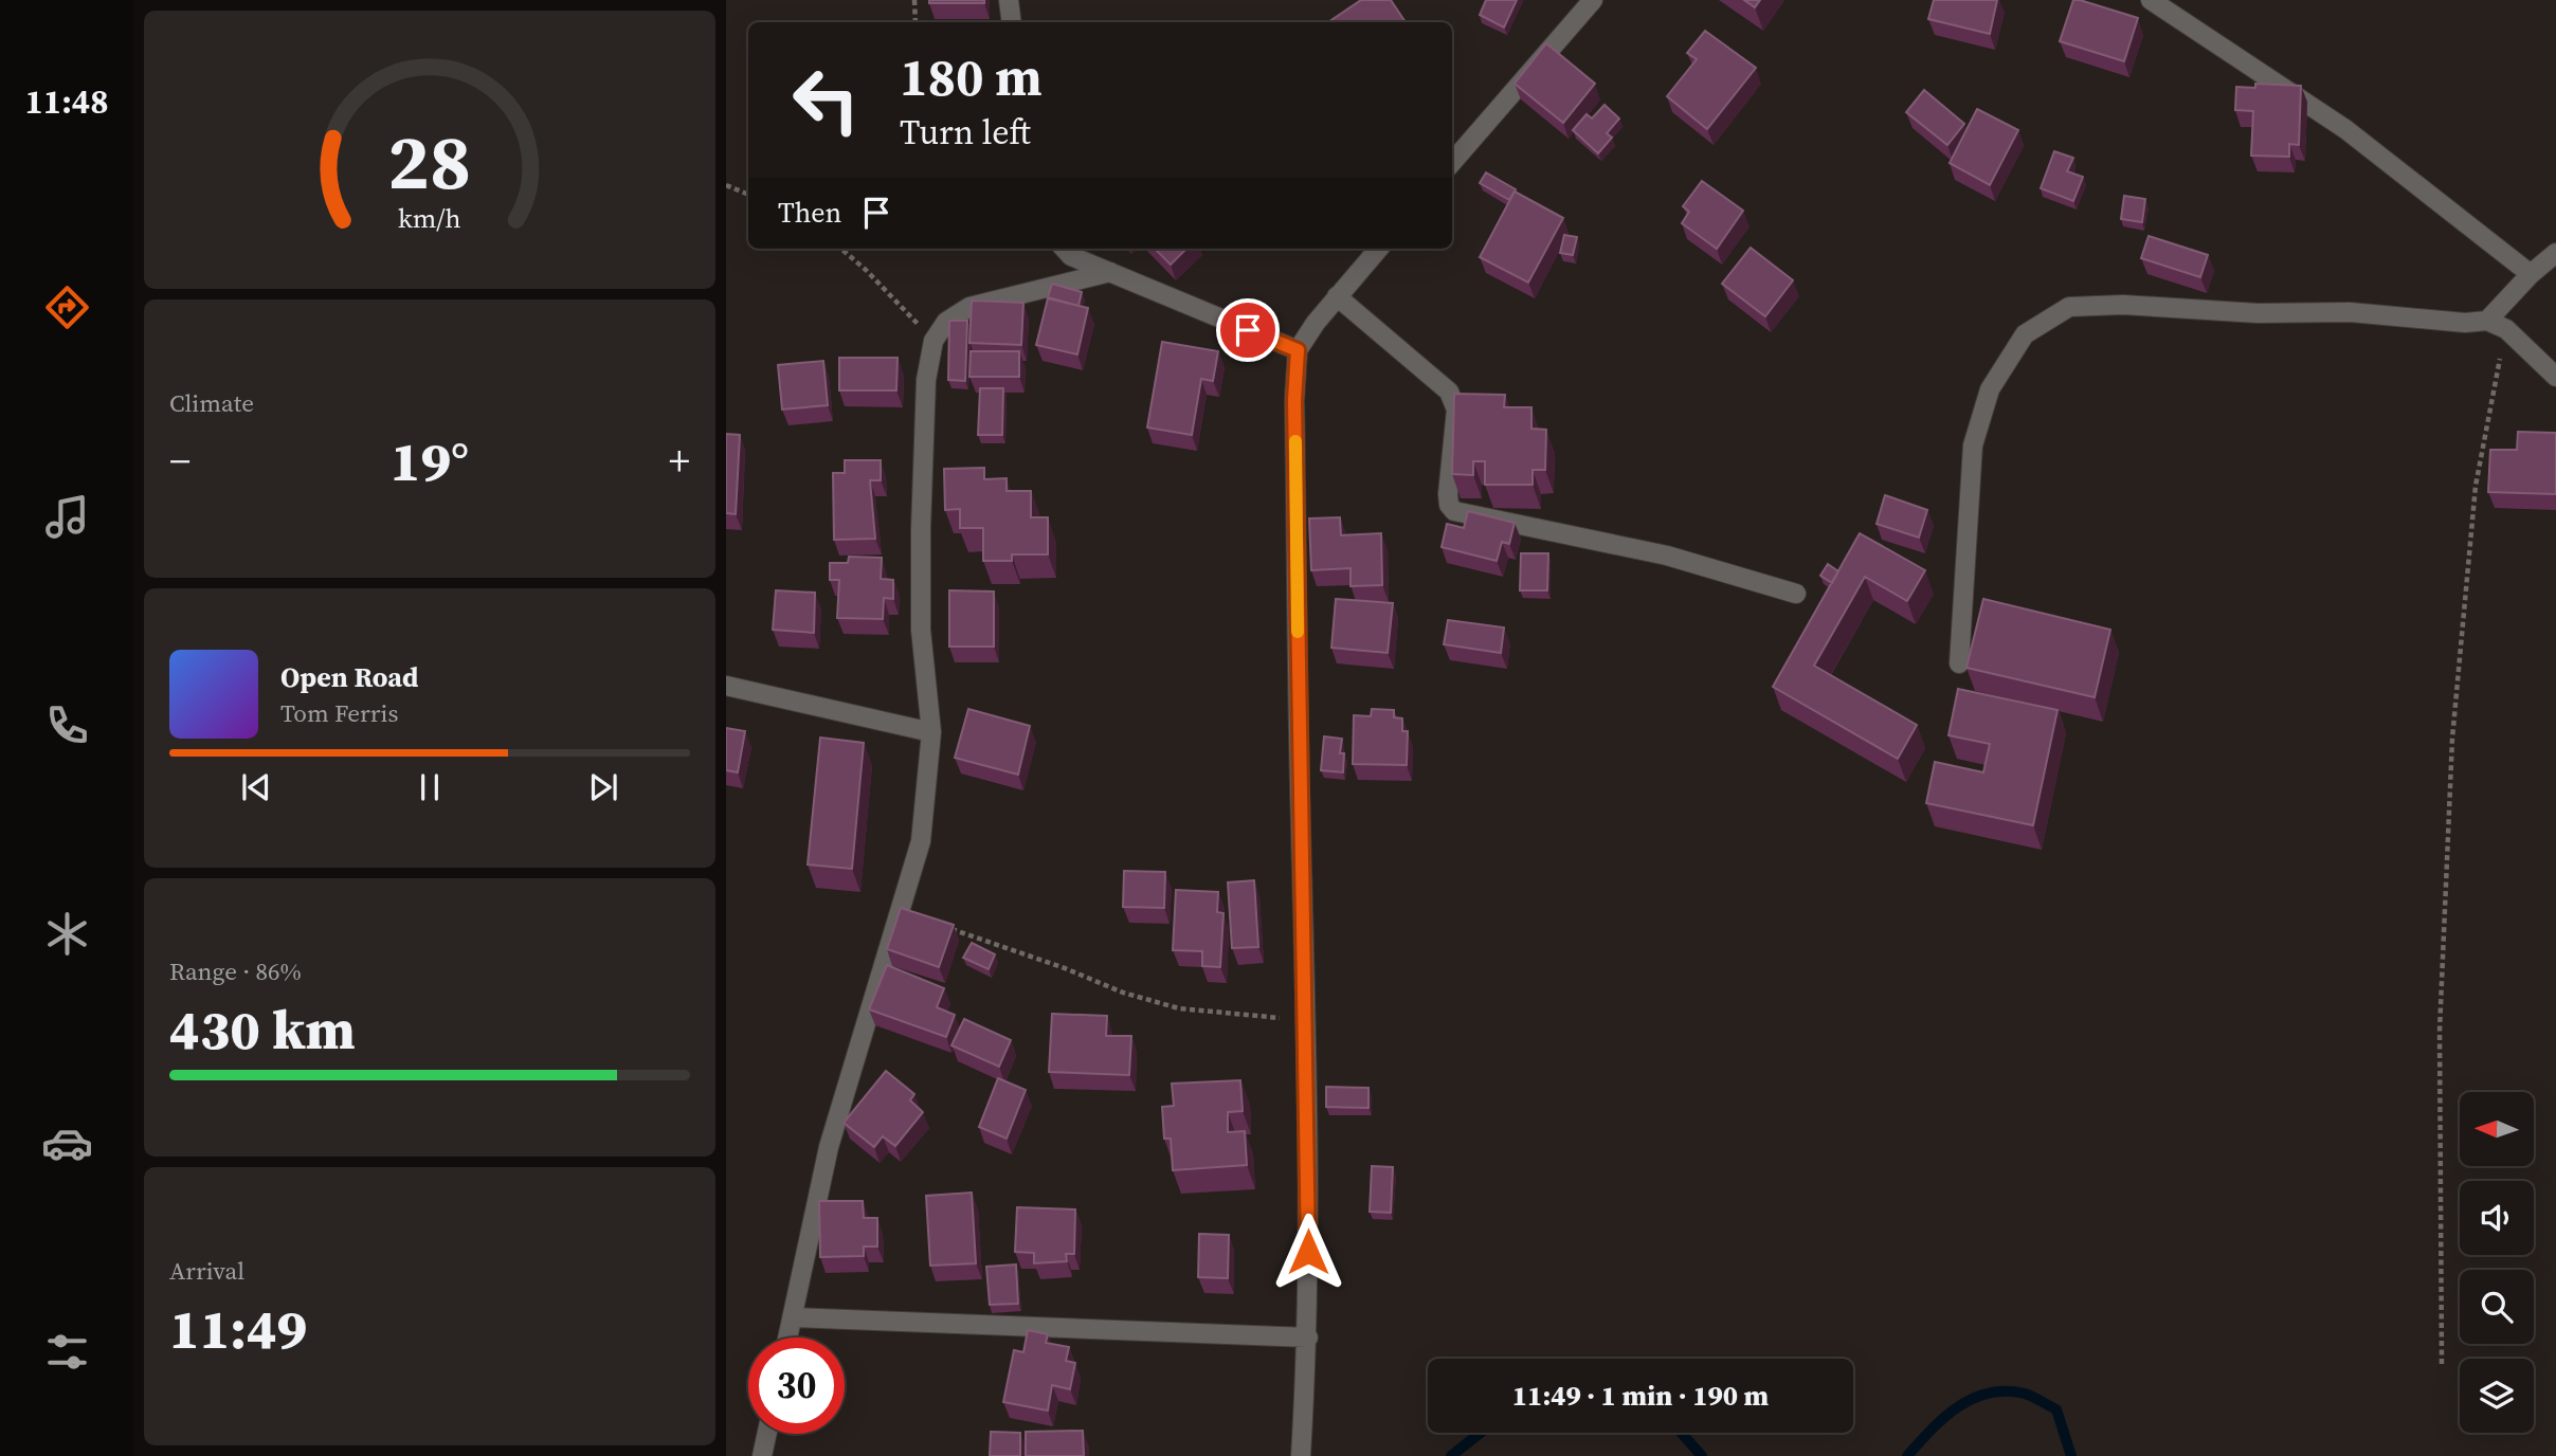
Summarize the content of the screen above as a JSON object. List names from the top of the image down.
{
  "north": "left",
  "page": {
    "tabs": "11:48",
    "turn": ["180 m", "Turn left"],
    "then": "Then",
    "tile": [
      "Climate",
      ["Range · 86%", "430 km"],
      ["Arrival", "11:49"]
    ],
    "heat": ["−", "19°", "+"],
    "song": ["Open Road", "Tom Ferris"],
    "limit": "30",
    "trip": "11:49 · 1 min · 190 m",
    "gauge": ["28", "km/h"]
  }
}
